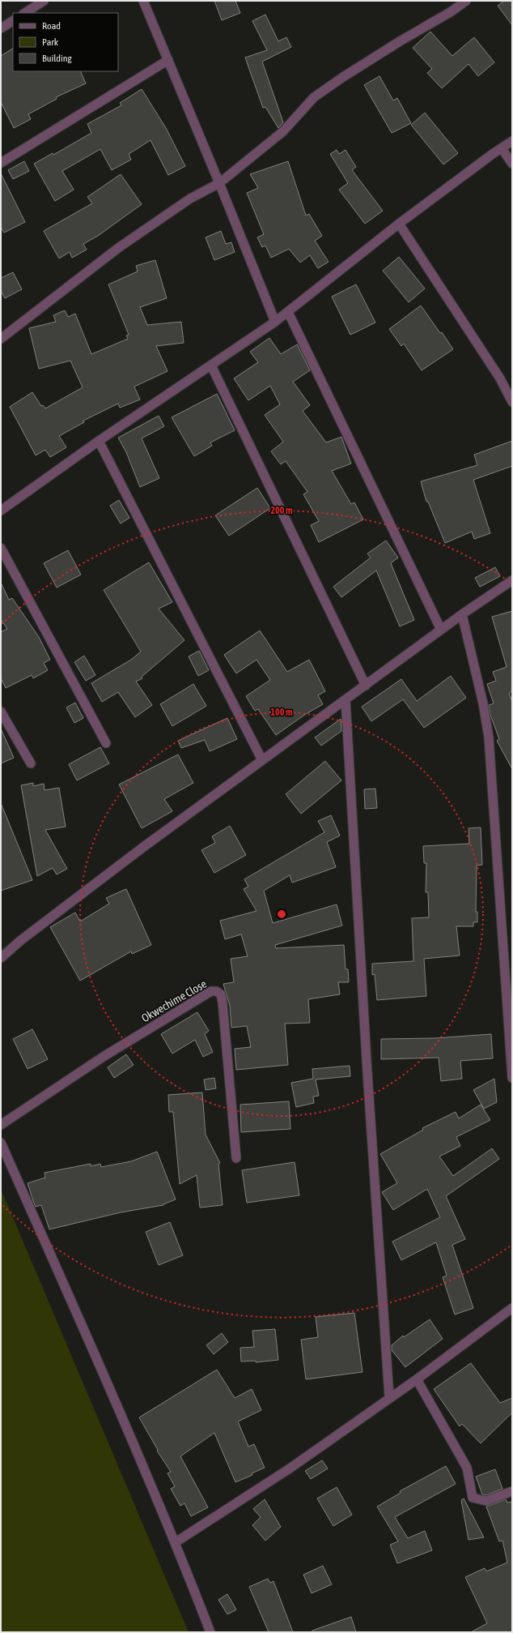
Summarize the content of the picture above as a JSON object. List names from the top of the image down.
{
  "streets": {
    "street": ["Okwechime Close"]
  },
  "legend": ["Road", "Park", "Building"],
  "rings": ["200 m", "100 m"]
}
